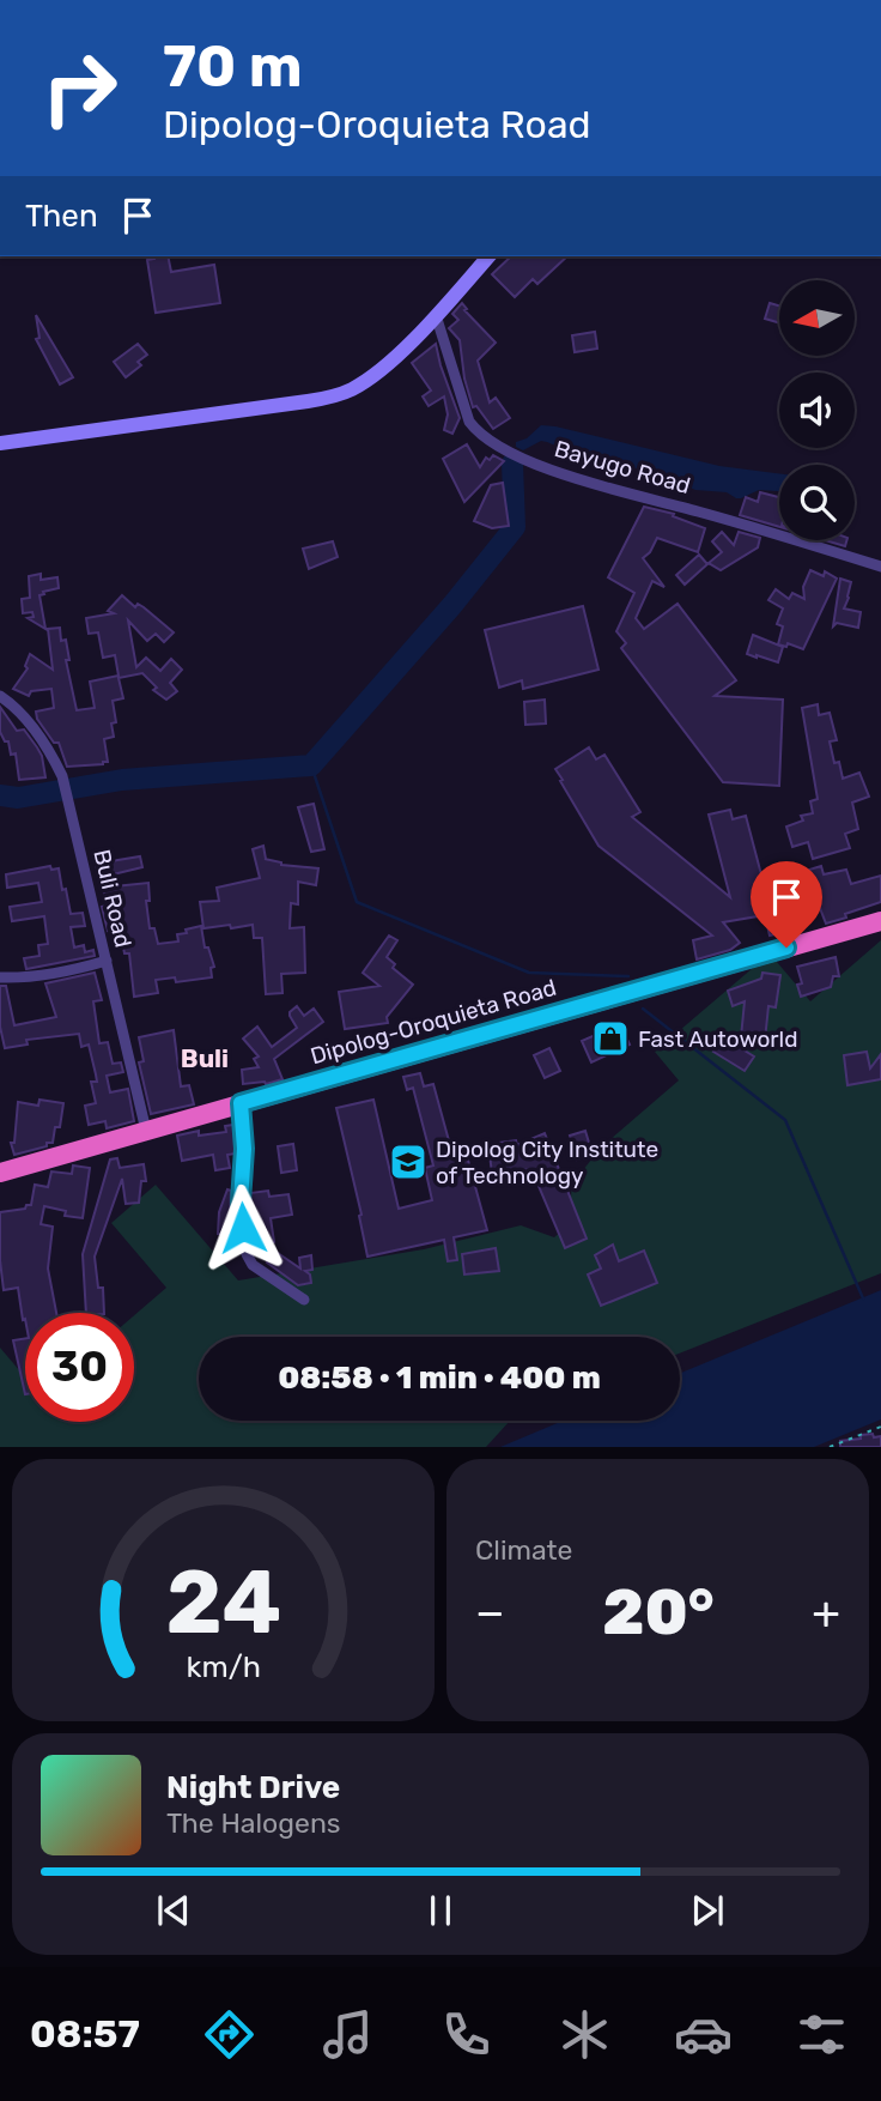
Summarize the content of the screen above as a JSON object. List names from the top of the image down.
{
  "streets": {
    "highway": ["Dipolog-Oroquieta Road"],
    "street": ["Bayugo Road", "Buli Road"]
  },
  "crossings": [
    ["Buli Road", "Dipolog-Oroquieta Road"]
  ],
  "districts": ["Buli"],
  "places": {
    "shop": ["Fast Autoworld"],
    "school or university": ["Dipolog City Institute of Technology"]
  },
  "north": "left",
  "page": {
    "turn": ["70 m", "Dipolog-Oroquieta Road"],
    "then": "Then",
    "limit": "30",
    "trip": "08:58 · 1 min · 400 m",
    "tile": "Climate",
    "heat": ["−", "20°", "+"],
    "song": ["Night Drive", "The Halogens"],
    "tabs": "08:57",
    "gauge": ["24", "km/h"]
  }
}
